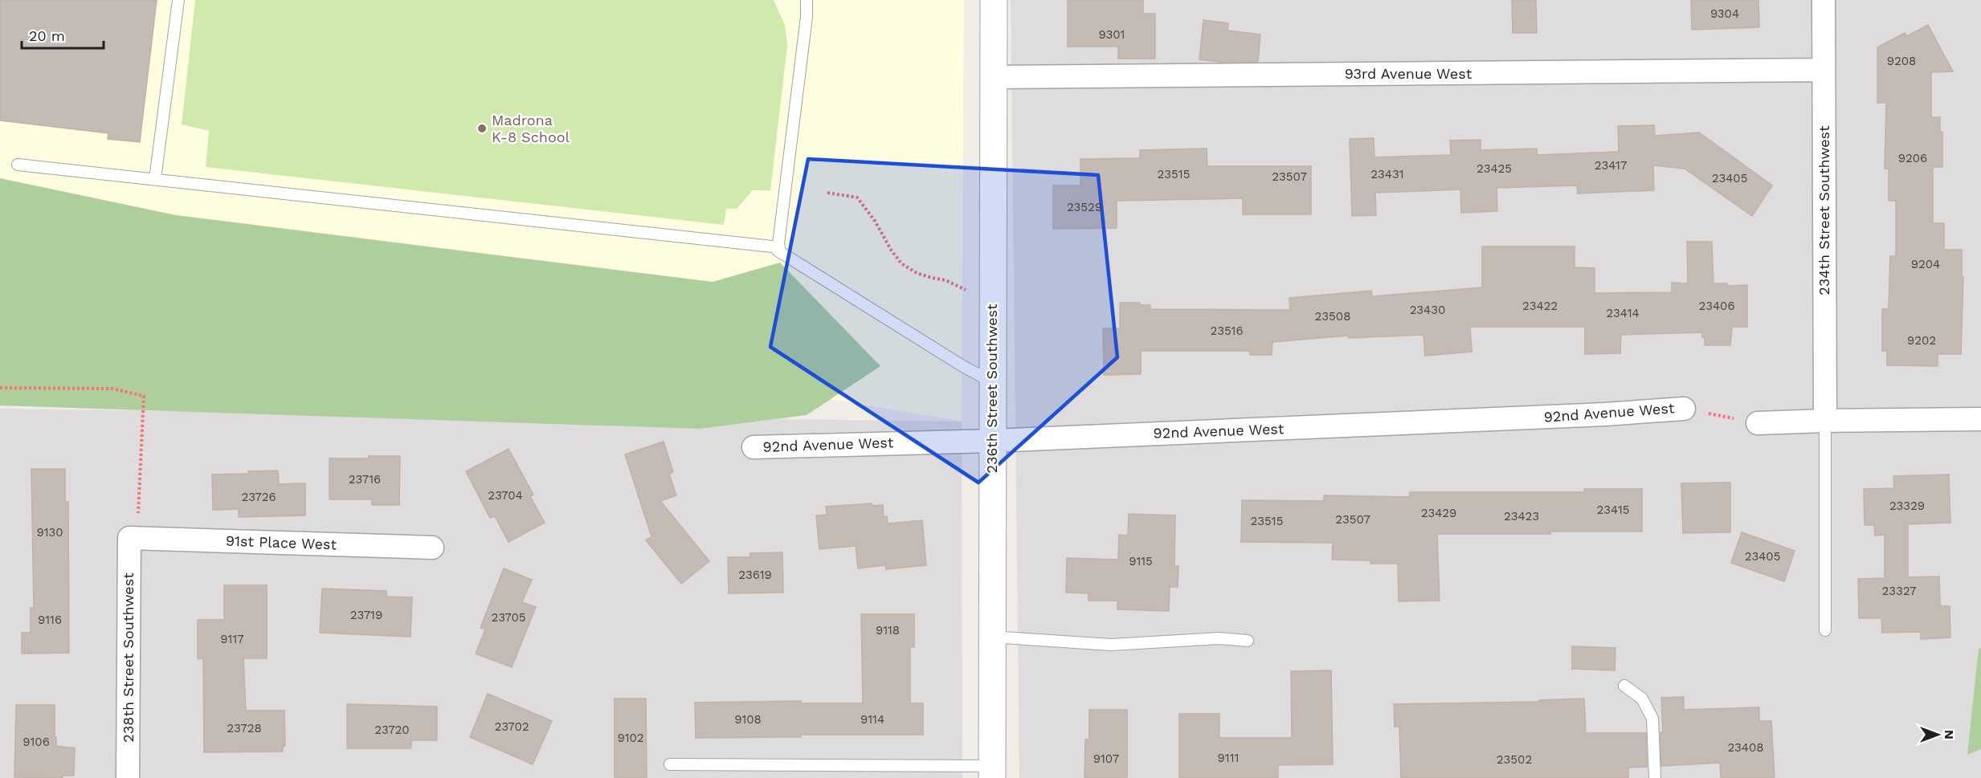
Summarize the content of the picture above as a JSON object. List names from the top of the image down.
{
  "streets": {
    "street": [
      "93rd Avenue West",
      "234th Street Southwest",
      "236th Street Southwest",
      "92nd Avenue West",
      "91st Place West",
      "238th Street Southwest"
    ]
  },
  "crossings": [
    ["93rd Avenue West", "234th Street Southwest"],
    ["93rd Avenue West", "236th Street Southwest"],
    ["236th Street Southwest", "92nd Avenue West"],
    ["91st Place West", "238th Street Southwest"]
  ],
  "places": ["Madrona K-8 School"],
  "house_numbers": [
    "9304",
    "9301",
    "9208",
    "9206",
    "23417",
    "23425",
    "23515",
    "23431",
    "23507",
    "23405",
    "23529",
    "9204",
    "23422",
    "23406",
    "23430",
    "23414",
    "23508",
    "23516",
    "9202",
    "23716",
    "23704",
    "23726",
    "23329",
    "23415",
    "23429",
    "23423",
    "23507",
    "23515",
    "9130",
    "23405",
    "9115",
    "23619",
    "23327",
    "23719",
    "23705",
    "9116",
    "9118",
    "9117",
    "9108",
    "9114",
    "23702",
    "23728",
    "23720",
    "9102",
    "9106",
    "23408",
    "9111",
    "9107",
    "23502"
  ],
  "scale_bar": "20 m",
  "north": "right"
}
